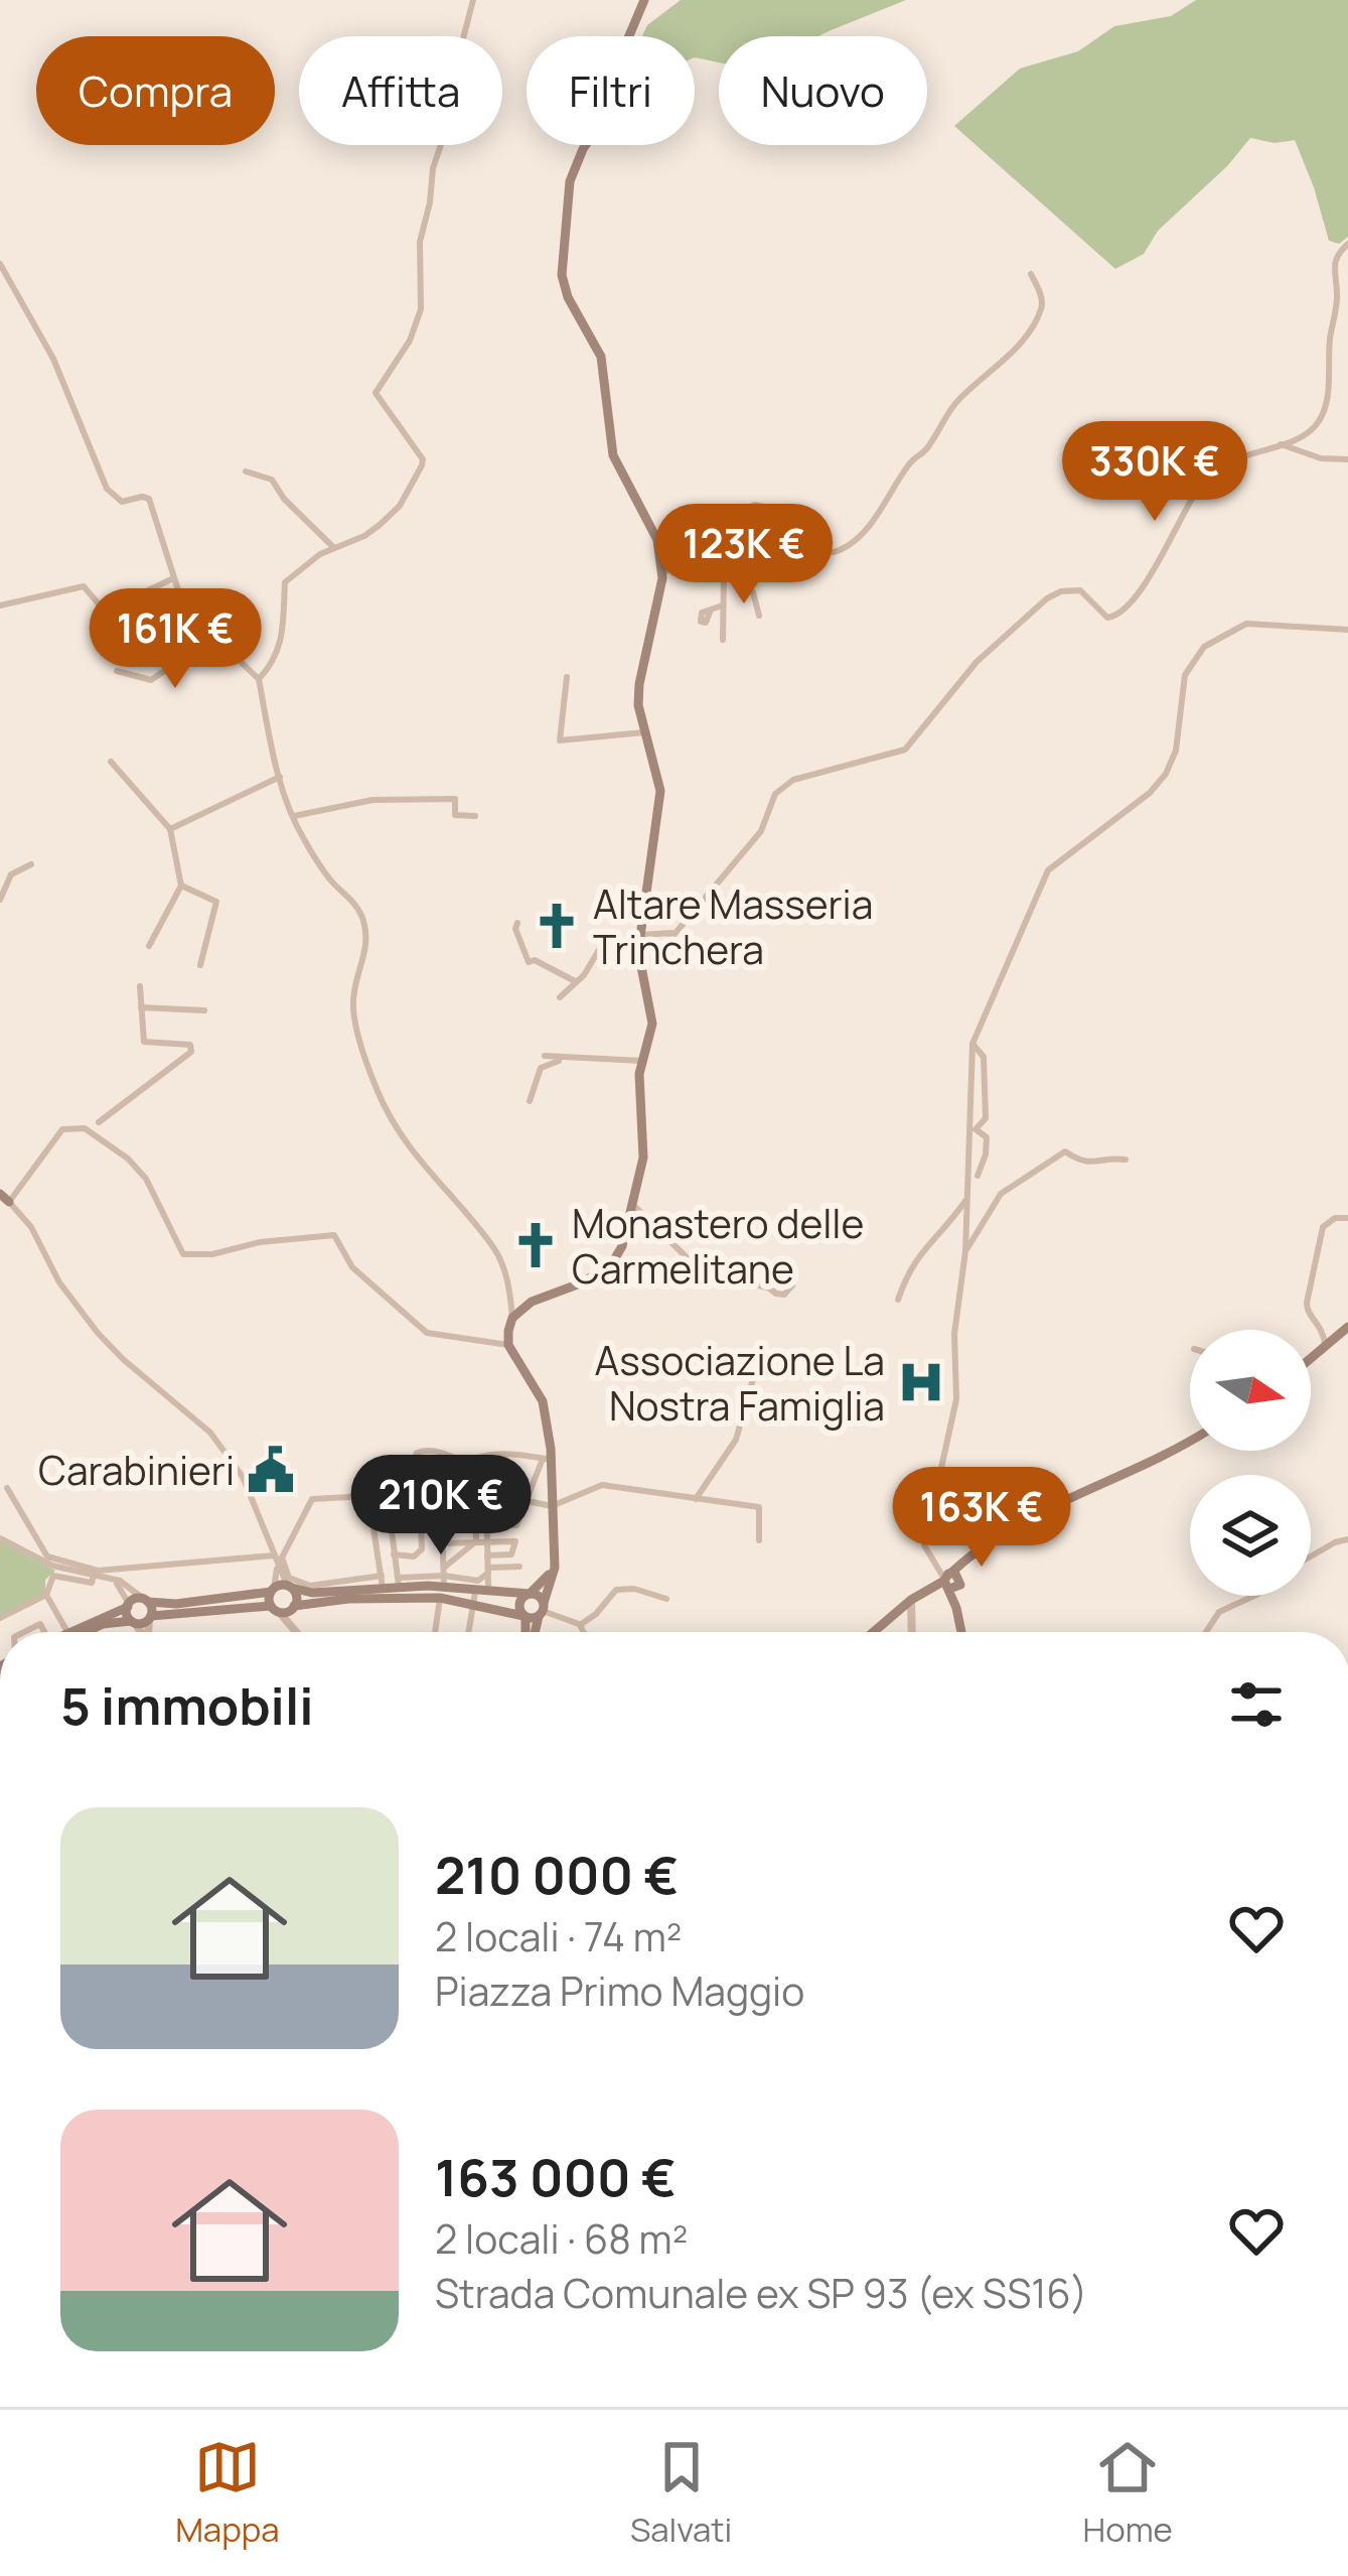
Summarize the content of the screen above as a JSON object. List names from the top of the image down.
{
  "places": {
    "church": ["Altare Masseria Trinchera", "Monastero delle Carmelitane"],
    "hospital": ["Associazione La Nostra Famiglia"],
    "public building": ["Carabinieri"]
  },
  "north": "right",
  "page": {
    "chip": [
      "Compra",
      "Affitta",
      "Filtri",
      "Nuovo"
    ],
    "price": [
      "330K €",
      "123K €",
      "161K €",
      "210K €",
      "163K €"
    ],
    "heading": "5 immobili",
    "list": [
      {
        "name": "210 000 €",
        "note": "2 locali · 74 m² · Piazza Primo Maggio"
      },
      {
        "name": "163 000 €",
        "note": "2 locali · 68 m² · Strada Comunale ex SP 93 (ex SS16)"
      }
    ],
    "tabs": ["Mappa", "Salvati", "Home"]
  }
}
